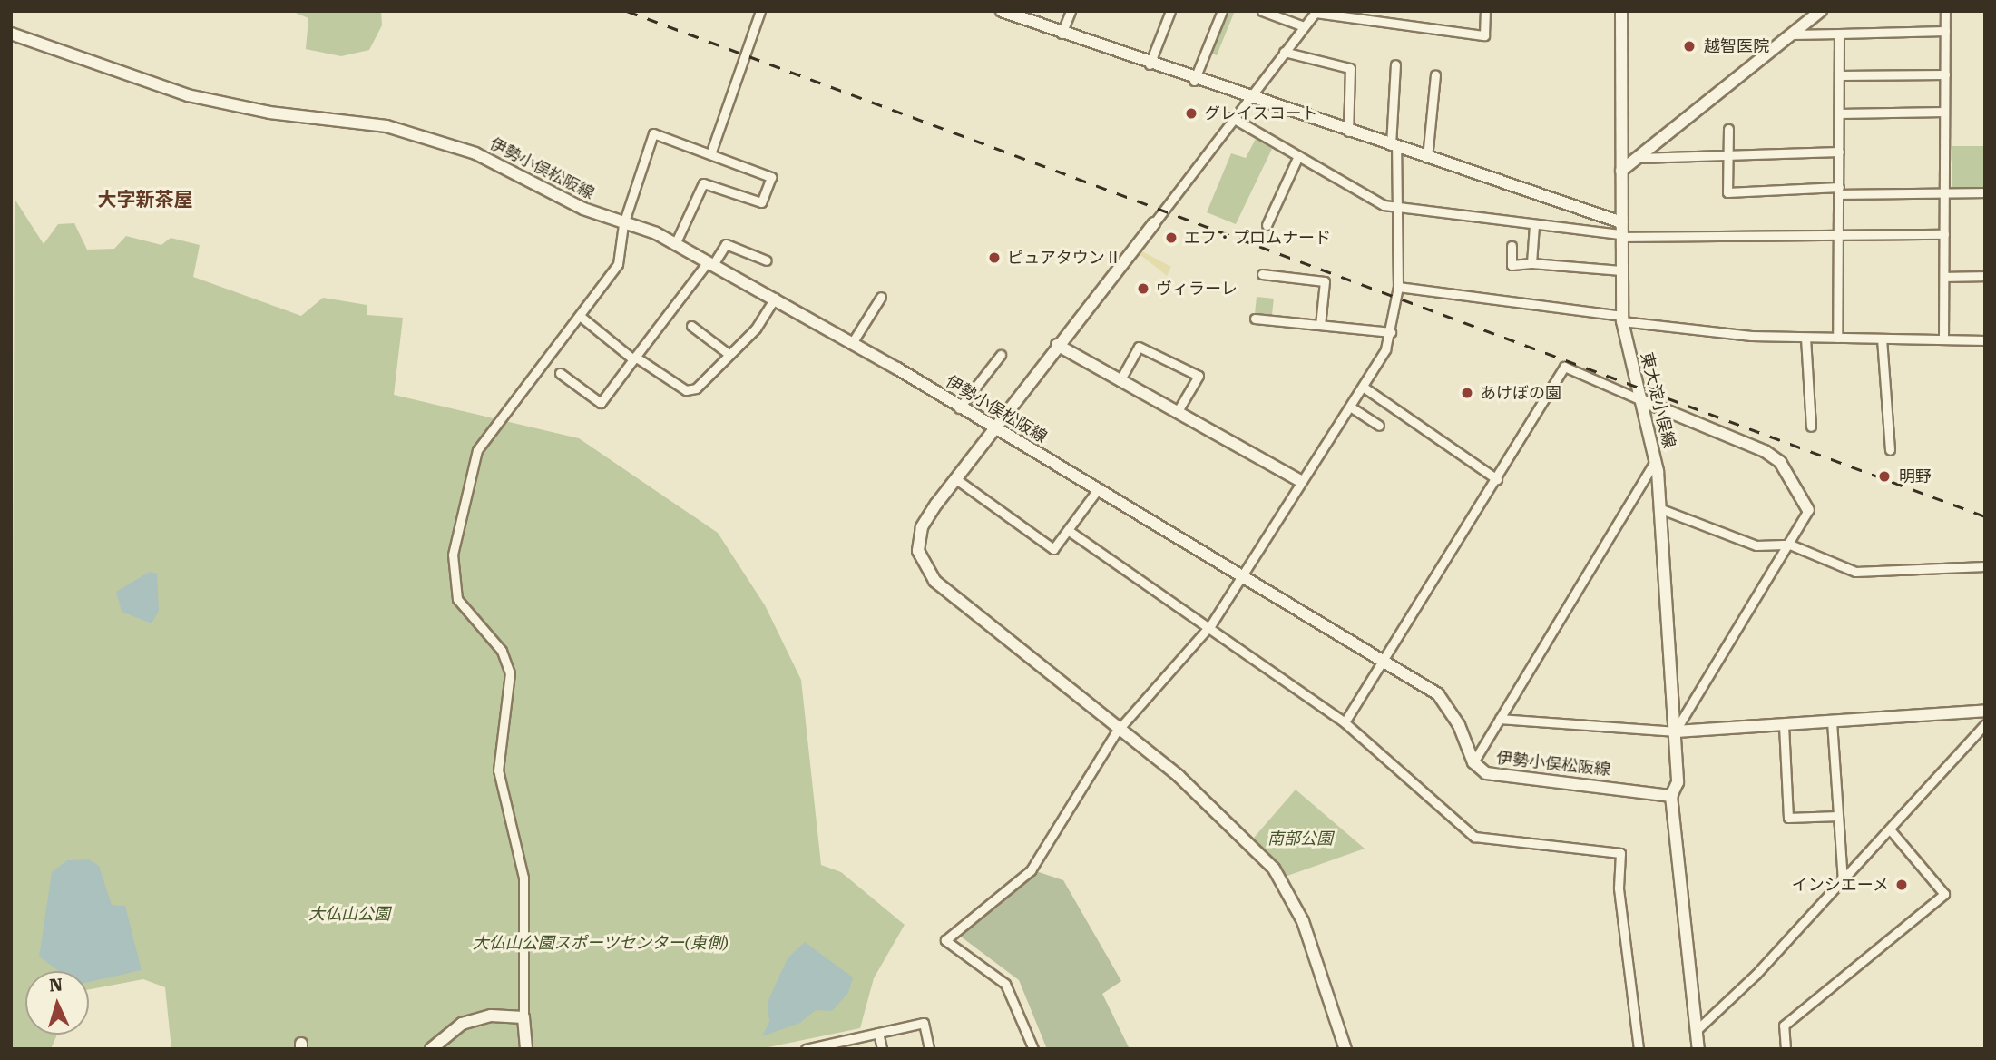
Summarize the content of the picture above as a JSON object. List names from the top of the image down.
{
  "streets": {
    "main road": ["伊勢小俣松阪線", "東大淀小俣線"]
  },
  "crossings": [
    ["伊勢小俣松阪線", "東大淀小俣線"]
  ],
  "districts": ["大字新茶屋"],
  "parks": ["南部公園", "大仏山公園", "大仏山公園スポーツセンター(東側)"],
  "places": [
    "越智医院",
    "グレイスコート",
    "エフ・プロムナード",
    "ピュアタウンⅡ",
    "ヴィラーレ",
    "あけぼの園",
    "明野",
    "インシエーメ"
  ],
  "north": "top"
}
